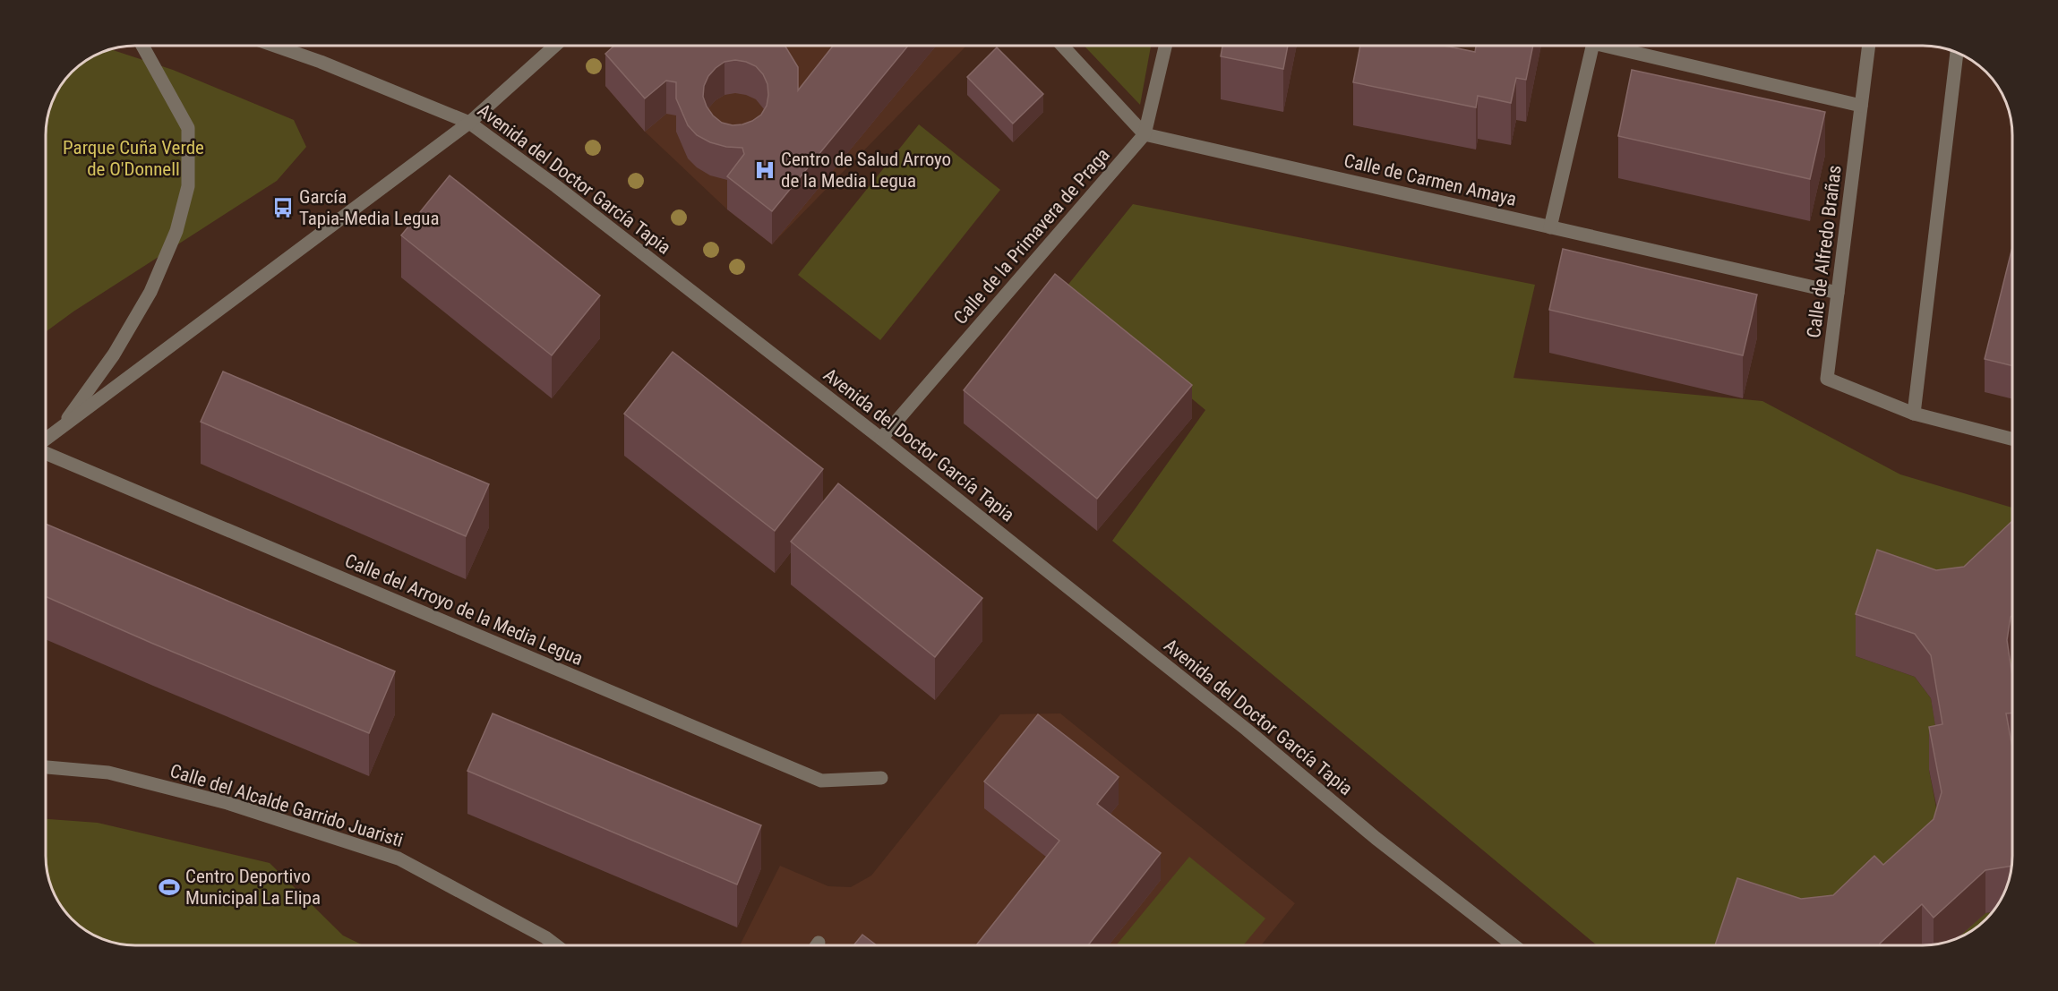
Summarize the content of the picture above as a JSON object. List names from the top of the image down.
{
  "streets": {
    "street": [
      "Avenida del Doctor García Tapia",
      "Calle de Carmen Amaya",
      "Calle de la Primavera de Praga",
      "Calle de Alfredo Brañas",
      "Calle del Arroyo de la Media Legua",
      "Calle del Alcalde Garrido Juaristi"
    ]
  },
  "crossings": [
    ["Avenida del Doctor García Tapia", "Calle de la Primavera de Praga"],
    ["Avenida del Doctor García Tapia", "Calle del Arroyo de la Media Legua"],
    ["Calle de Carmen Amaya", "Calle de la Primavera de Praga"],
    ["Calle de Carmen Amaya", "Calle de Alfredo Brañas"]
  ],
  "parks": ["Parque Cuña Verde de O'Donnell"],
  "places": {
    "hospital": ["Centro de Salud Arroyo de la Media Legua"],
    "bus stop": ["García Tapia-Media Legua"],
    "sports": ["Centro Deportivo Municipal La Elipa"]
  }
}
